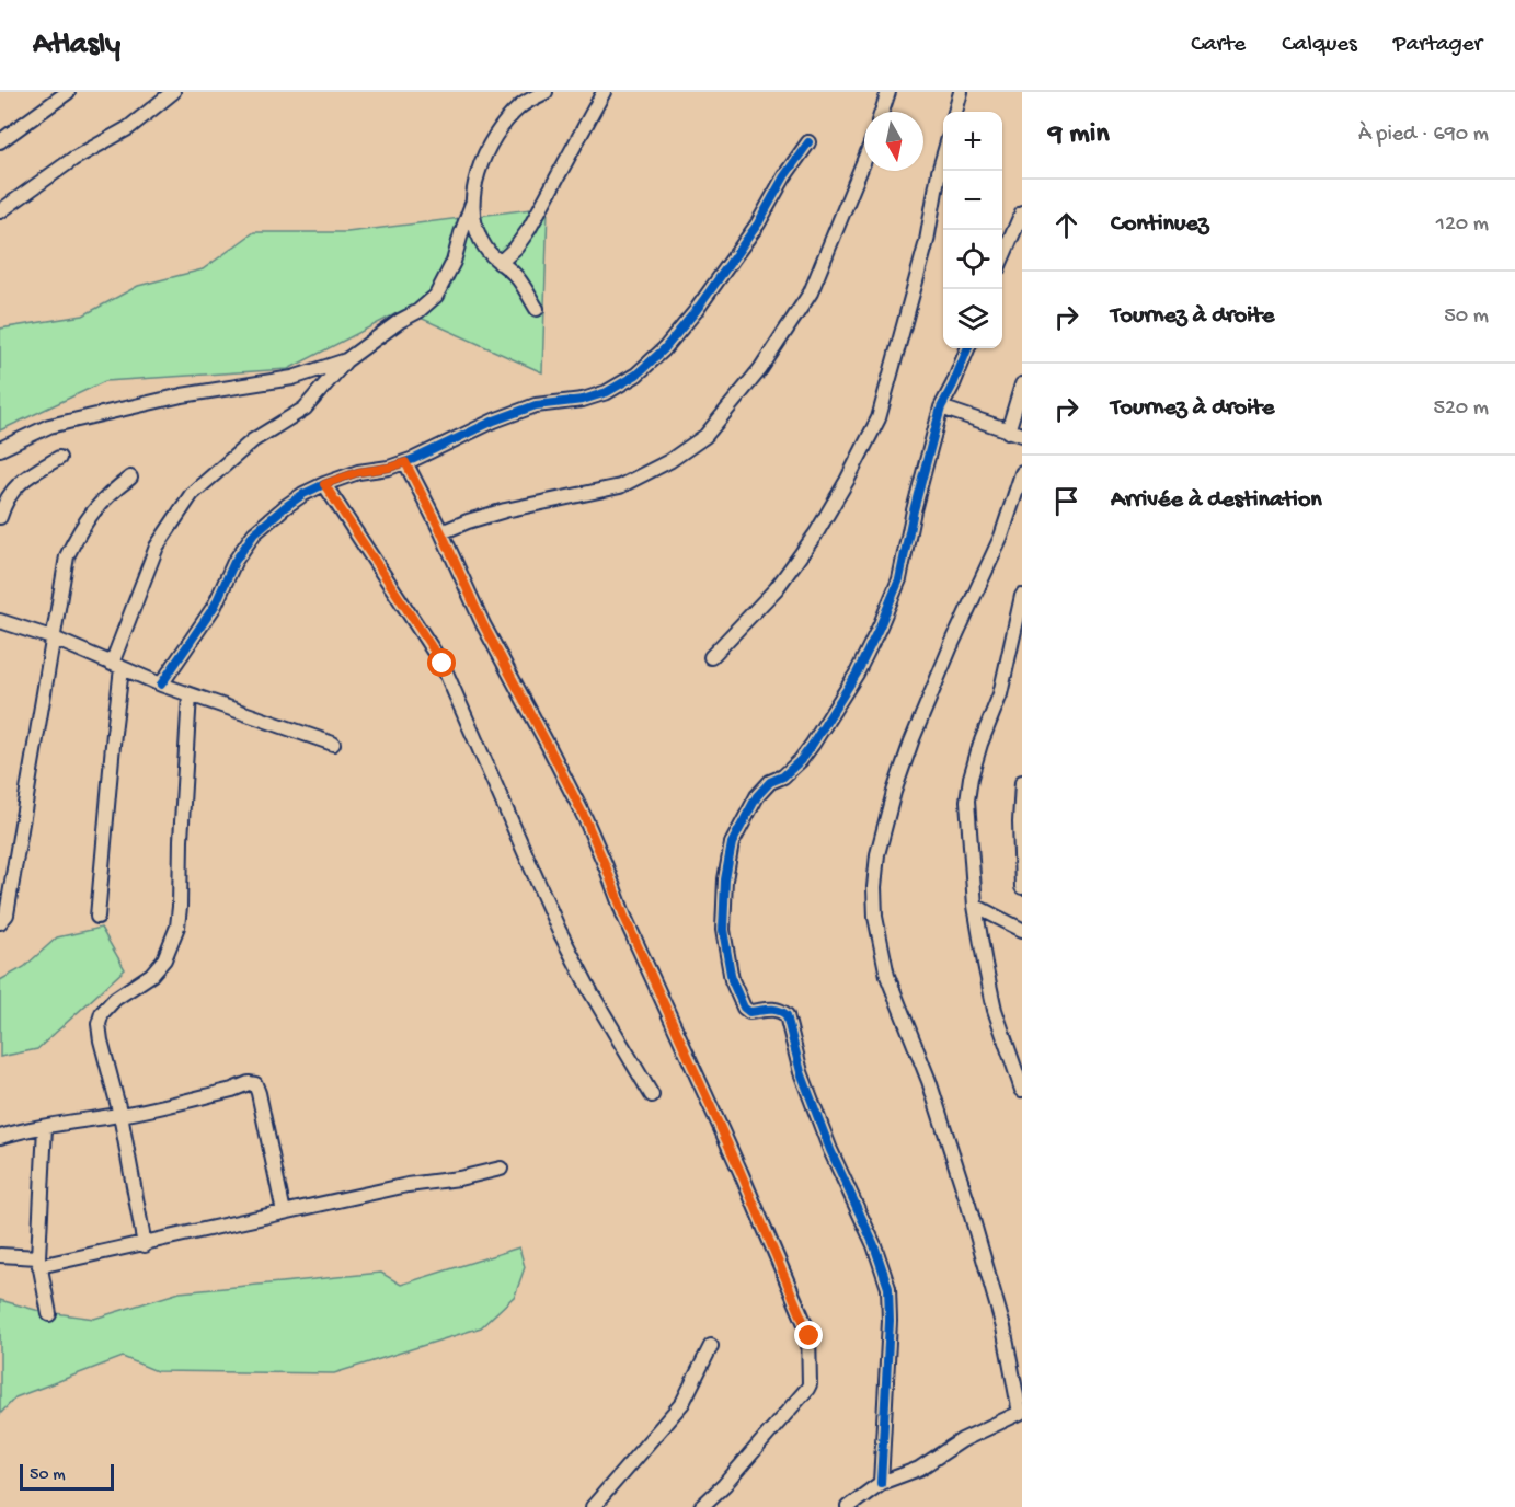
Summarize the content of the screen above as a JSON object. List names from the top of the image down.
{
  "scale_bar": "50 m",
  "north": "bottom",
  "page": {
    "header": "Atlasly",
    "nav": ["Carte", "Calques", "Partager"],
    "heading": ["9 min", "À pied · 690 m"],
    "map_buttons": ["+", "−"],
    "list": [
      ["Continuez", "120 m"],
      ["Tournez à droite", "50 m"],
      ["Tournez à droite", "520 m"],
      "Arrivée à destination"
    ],
    "scale": "50 m"
  }
}
